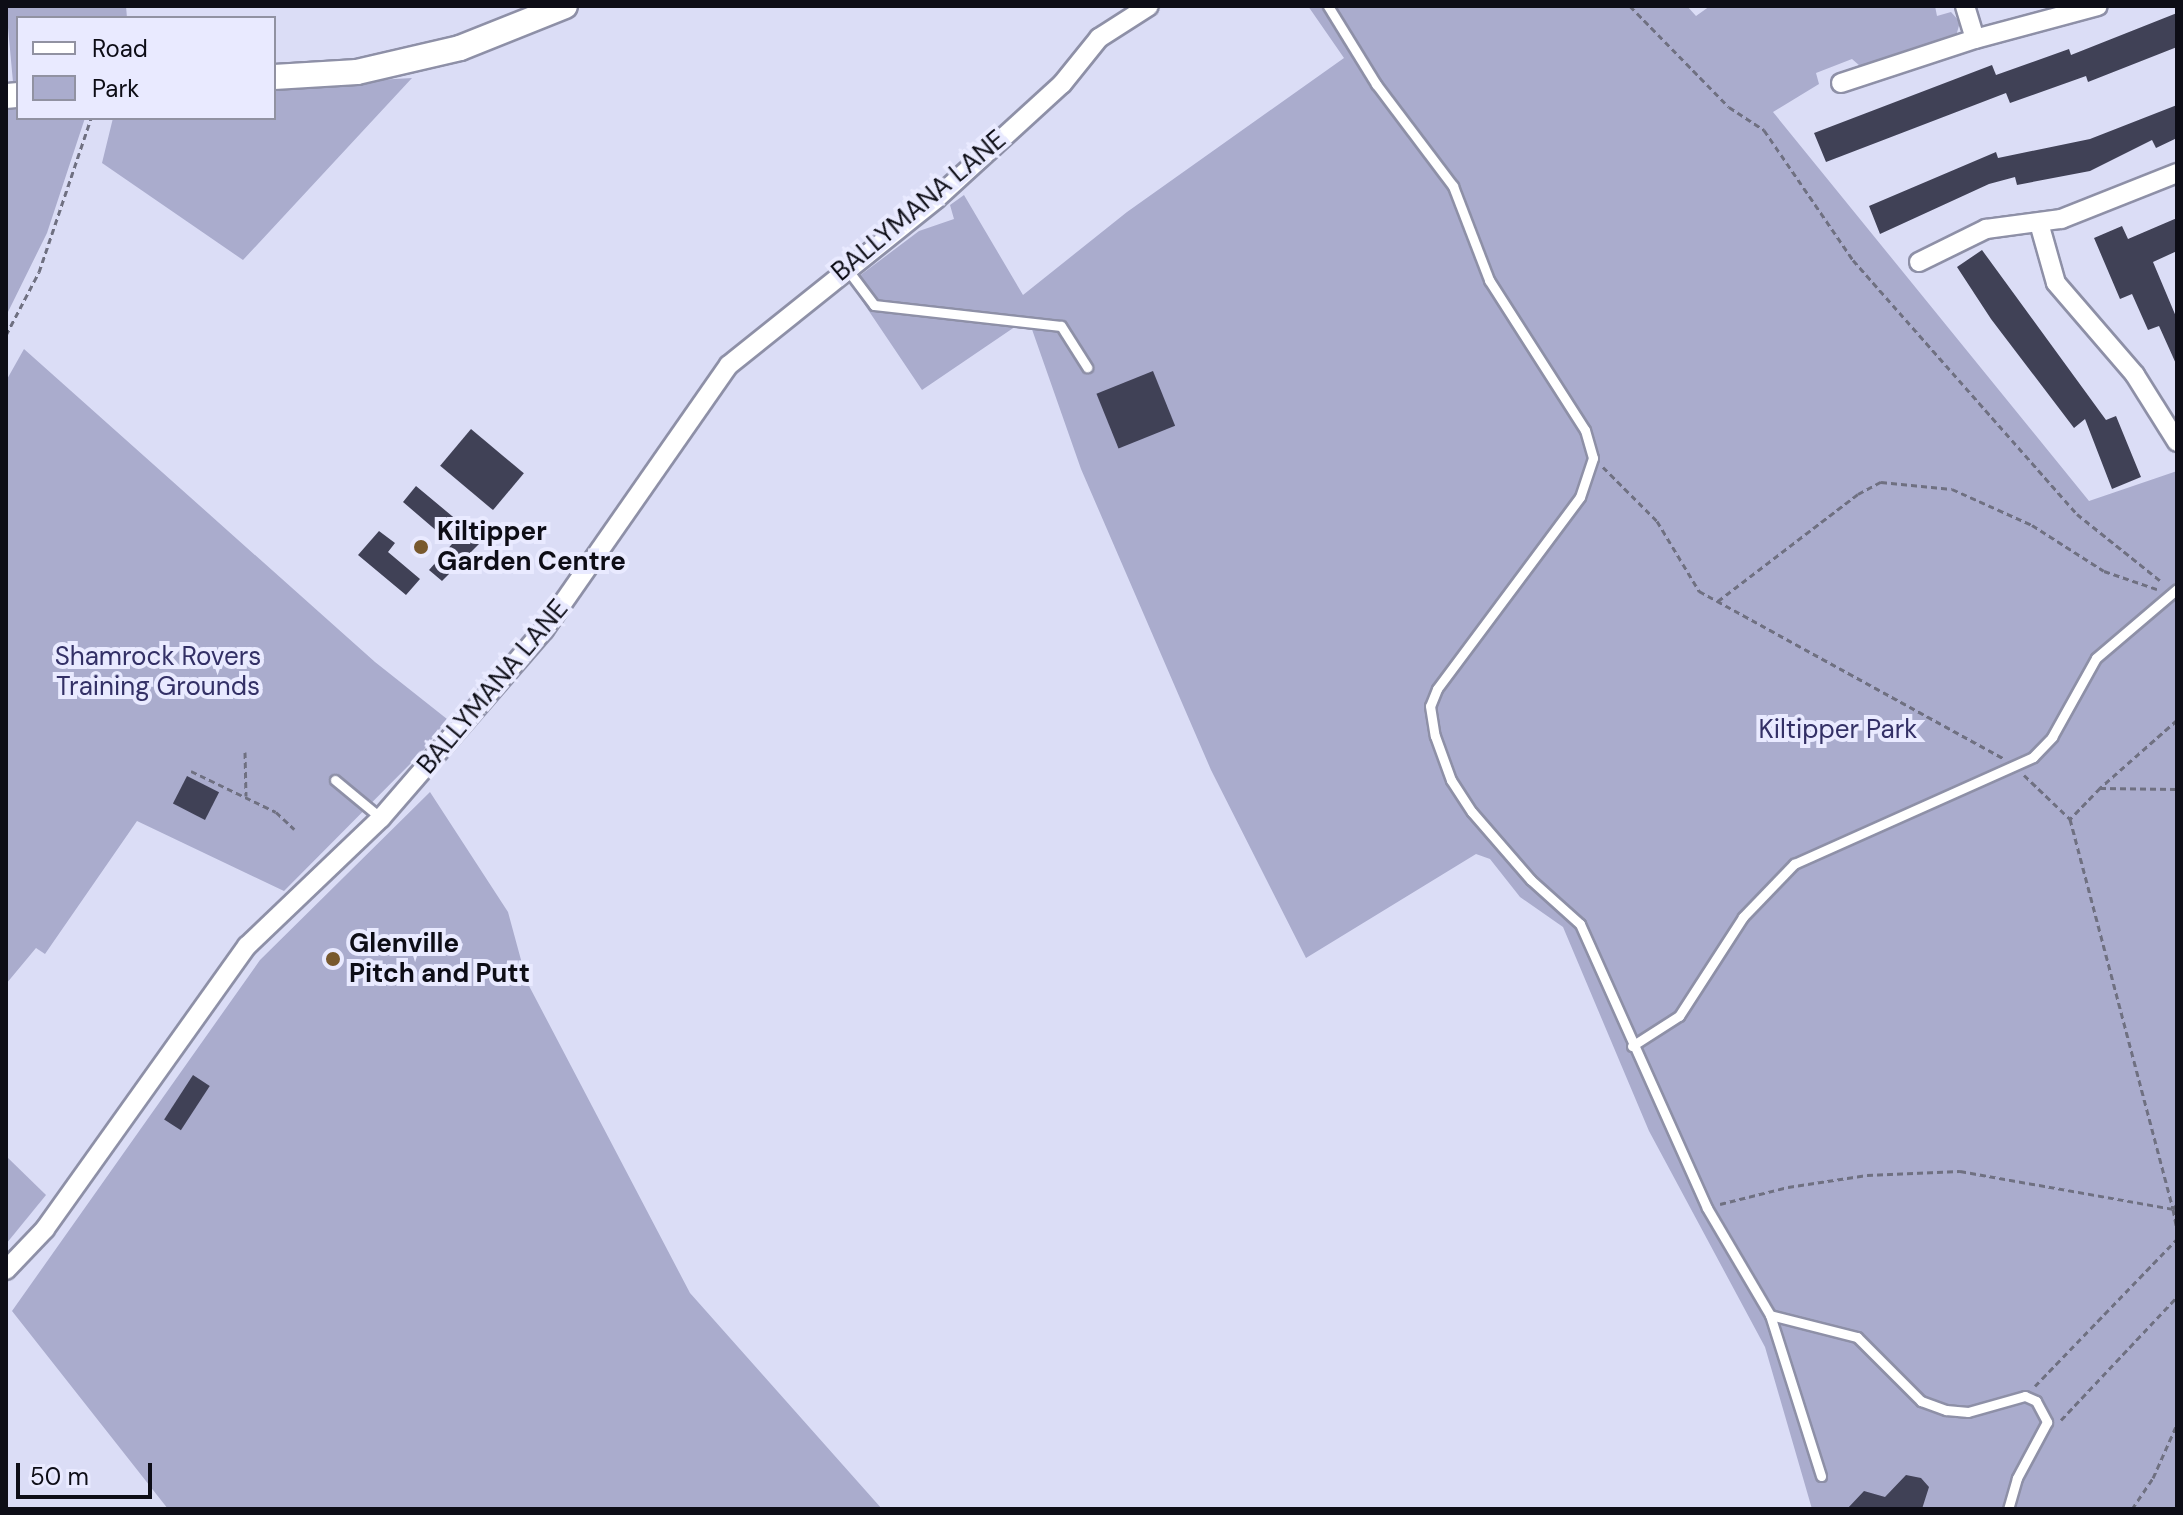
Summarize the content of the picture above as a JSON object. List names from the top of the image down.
{
  "streets": {
    "street": ["BALLYMANA LANE"]
  },
  "parks": ["Shamrock Rovers Training Grounds", "Kiltipper Park"],
  "places": ["Kiltipper Garden Centre", "Glenville Pitch and Putt"],
  "legend": ["Road", "Park"],
  "scale_bar": "50 m"
}
